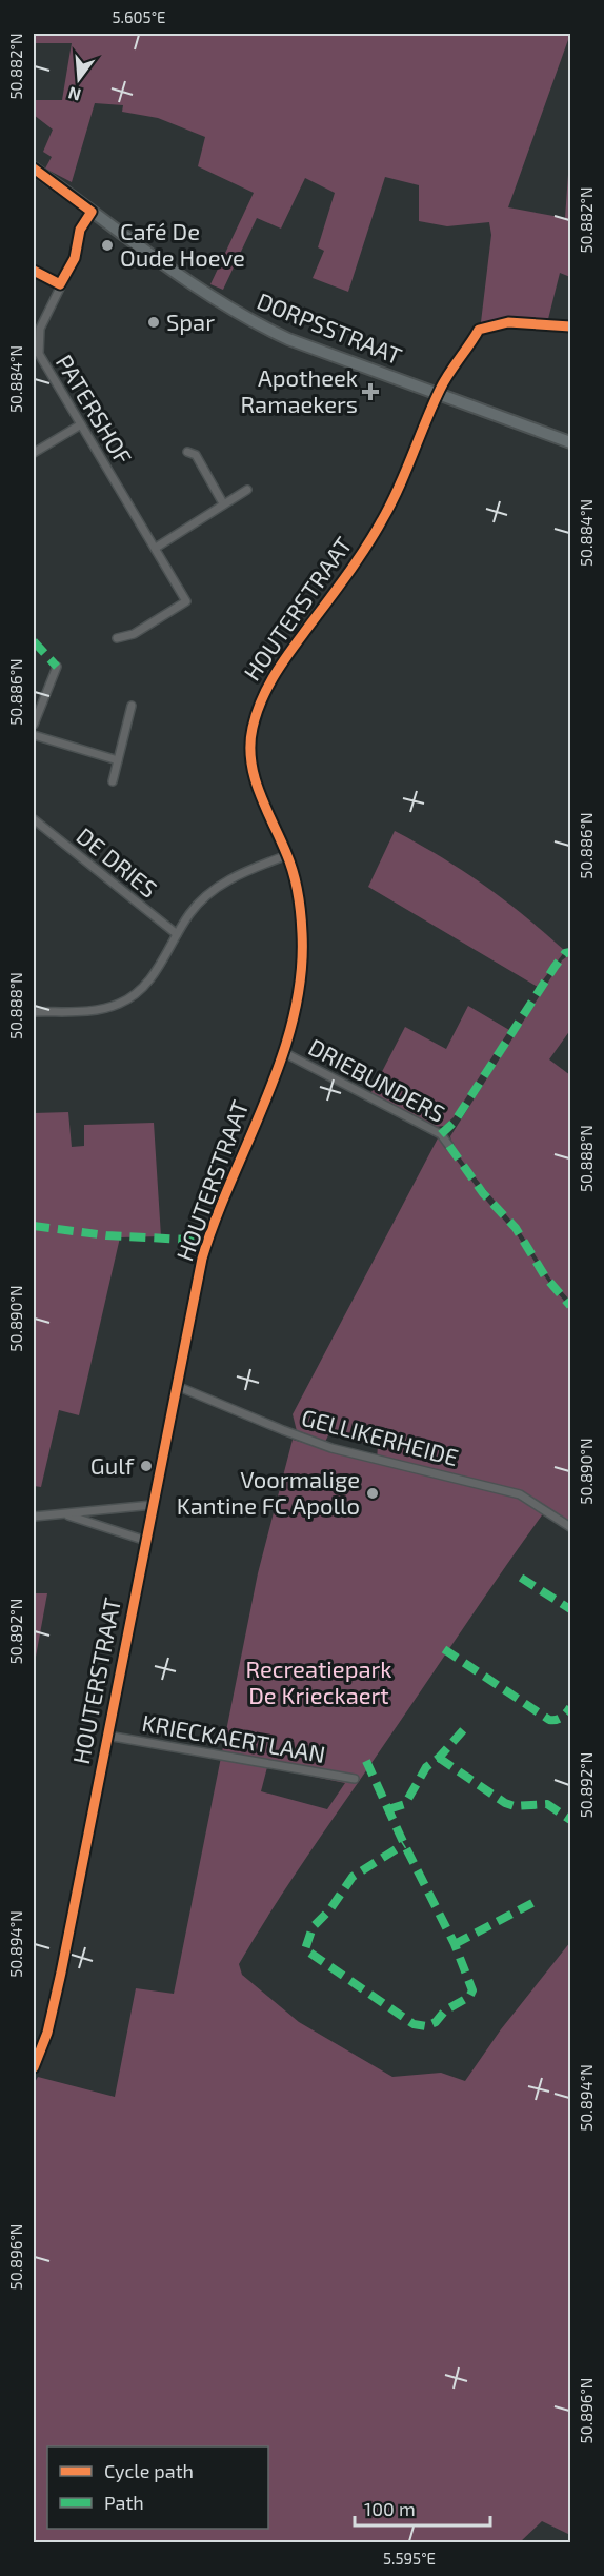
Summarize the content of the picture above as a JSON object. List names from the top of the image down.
{
  "streets": {
    "street": [
      "DORPSSTRAAT",
      "PATERSHOF",
      "HOUTERSTRAAT",
      "DE DRIES",
      "DRIEBUNDERS",
      "GELLIKERHEIDE",
      "KRIECKAERTLAAN"
    ]
  },
  "crossings": [
    ["DORPSSTRAAT", "PATERSHOF"],
    ["DORPSSTRAAT", "HOUTERSTRAAT"],
    ["HOUTERSTRAAT", "DRIEBUNDERS"],
    ["HOUTERSTRAAT", "GELLIKERHEIDE"],
    ["HOUTERSTRAAT", "KRIECKAERTLAAN"]
  ],
  "parks": ["Recreatiepark De Krieckaert"],
  "places": {
    "other": [
      "Café De Oude Hoeve",
      "Spar",
      "Gulf",
      "Voormalige Kantine FC Apollo"
    ],
    "health": ["Apotheek Ramaekers"]
  },
  "legend": ["Cycle path", "Path"],
  "scale_bar": "100 m",
  "north": "bottom",
  "coordinates": [
    "5.605°E",
    "50.882°N",
    "50.884°N",
    "50.886°N",
    "50.888°N",
    "50.890°N",
    "50.892°N",
    "50.894°N",
    "50.896°N",
    "5.595°E"
  ]
}
